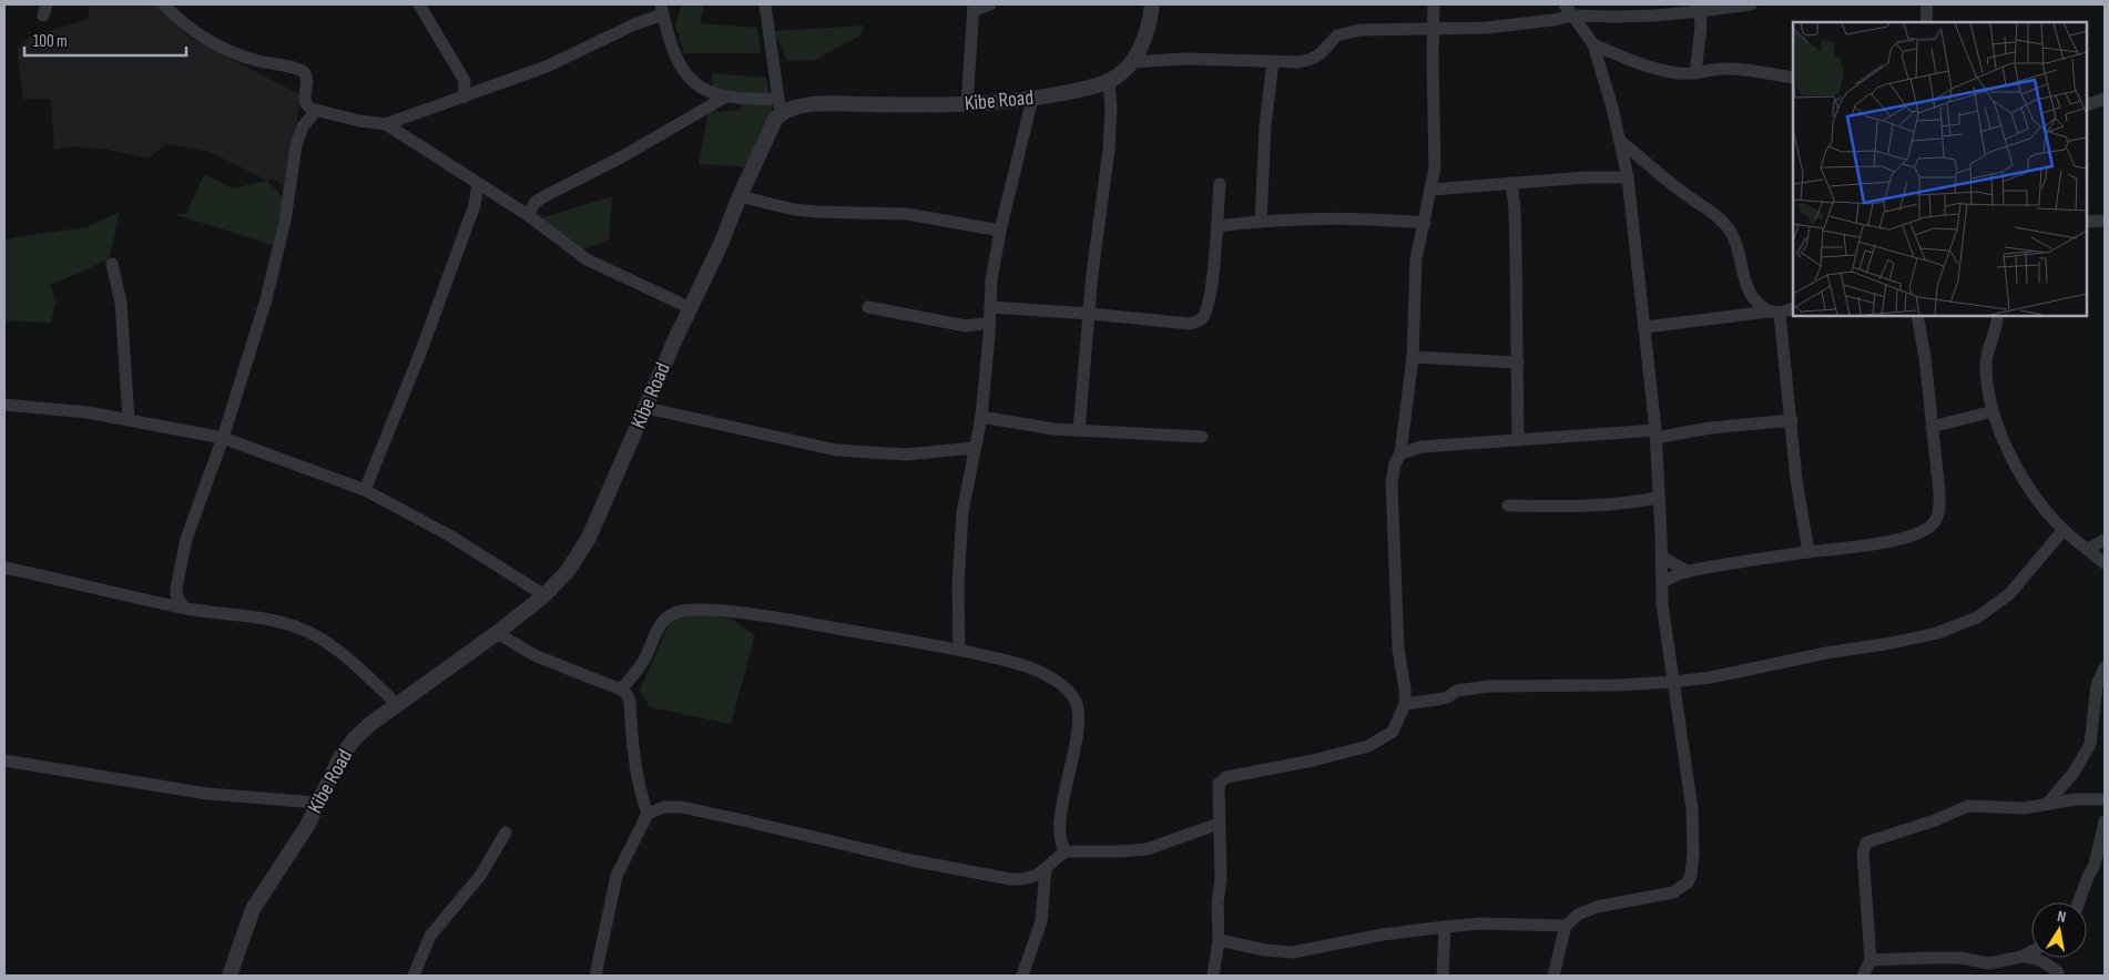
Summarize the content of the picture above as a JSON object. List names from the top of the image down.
{
  "streets": {
    "street": ["Kibe Road"]
  },
  "scale_bar": "100 m",
  "north": "top"
}
